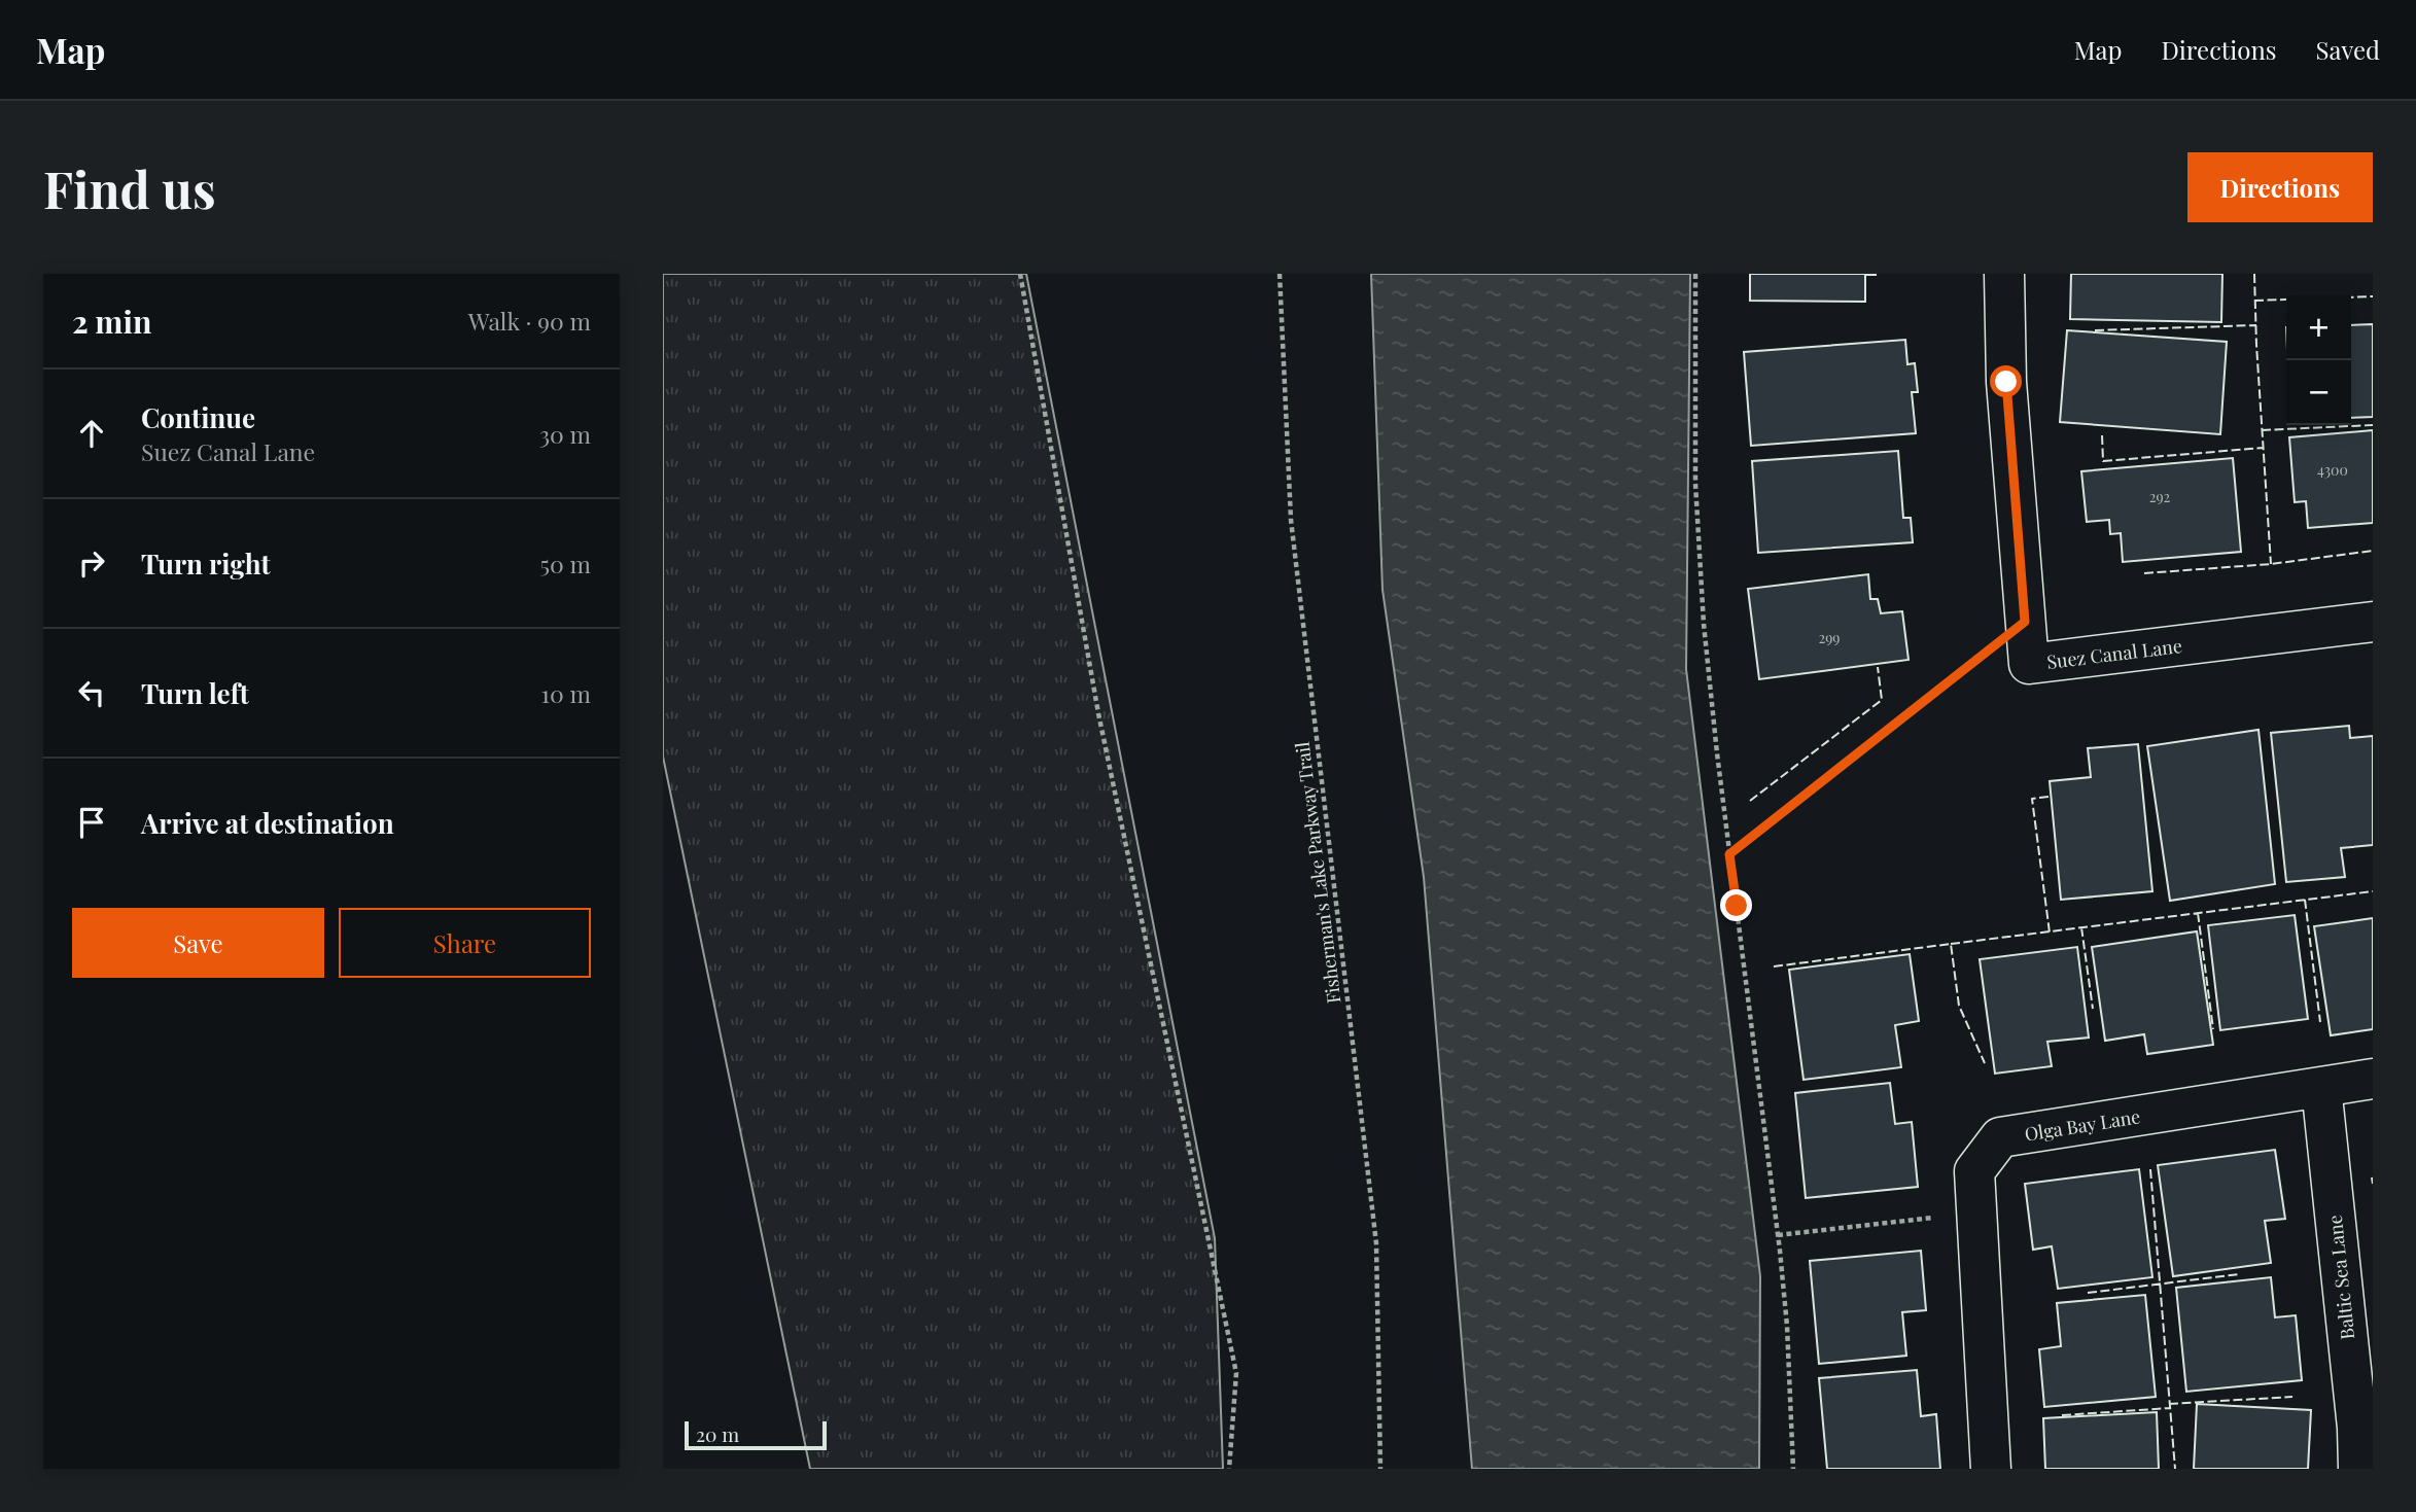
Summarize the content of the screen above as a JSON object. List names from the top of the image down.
{
  "streets": {
    "street": ["Suez Canal Lane", "Olga Bay Lane", "Baltic Sea Lane"],
    "path": ["Fisherman's Lake Parkway Trail"]
  },
  "crossings": [
    ["Olga Bay Lane", "Baltic Sea Lane"]
  ],
  "house_numbers": ["4300", "292", "299"],
  "scale_bar": "20 m",
  "page": {
    "header": "Map",
    "nav": ["Map", "Directions", "Saved"],
    "buttons": [
      "Directions",
      ["Save", "Share"]
    ],
    "title": "Find us",
    "heading": ["2 min", "Walk · 90 m"],
    "map_buttons": ["+", "−"],
    "list": [
      ["Continue", "Suez Canal Lane", "30 m"],
      ["Turn right", "50 m"],
      ["Turn left", "10 m"],
      "Arrive at destination"
    ],
    "scale": "20 m"
  }
}
